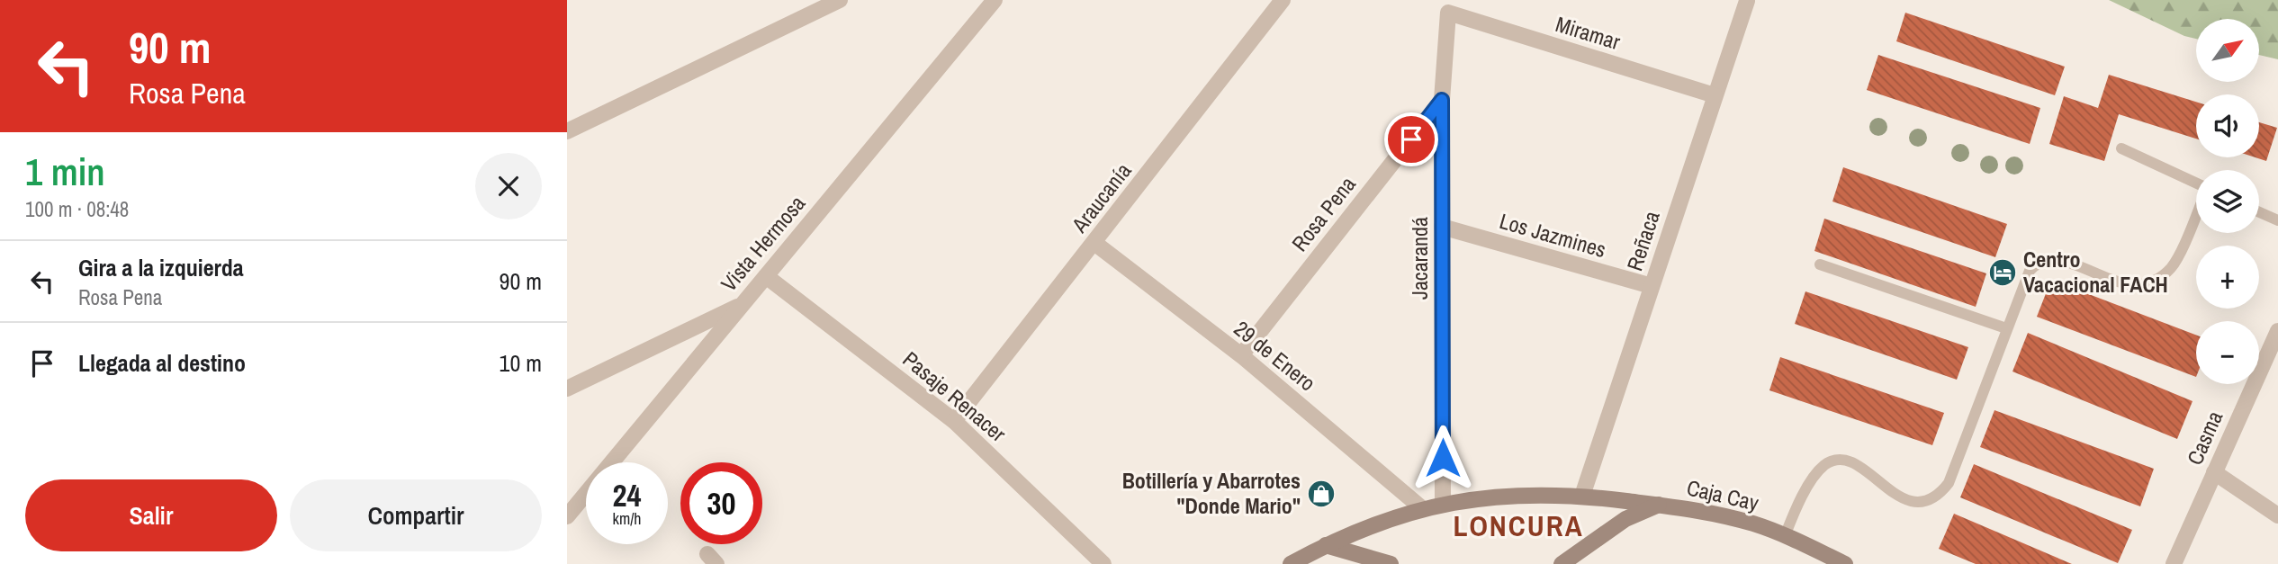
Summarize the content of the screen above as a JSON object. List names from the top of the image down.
{
  "streets": {
    "street": [
      "Miramar",
      "Araucanía",
      "Rosa Pena",
      "Los Jazmines",
      "Reñaca",
      "Vista Hermosa",
      "Jacarandá",
      "29 de Enero",
      "Pasaje Renacer",
      "Casma",
      "Caja Cay"
    ]
  },
  "crossings": [
    ["Miramar", "Reñaca"],
    ["Miramar", "Jacarandá"],
    ["Araucanía", "29 de Enero"],
    ["Araucanía", "Pasaje Renacer"],
    ["Rosa Pena", "Jacarandá"],
    ["Rosa Pena", "29 de Enero"],
    ["Los Jazmines", "Reñaca"],
    ["Los Jazmines", "Jacarandá"],
    ["Reñaca", "Caja Cay"],
    ["Vista Hermosa", "Pasaje Renacer"],
    ["Jacarandá", "Caja Cay"],
    ["29 de Enero", "Caja Cay"]
  ],
  "districts": ["LONCURA"],
  "places": {
    "hotel": ["Centro Vacacional FACH"],
    "shop": ["Botillería y Abarrotes \"Donde Mario\""]
  },
  "north": "top right",
  "page": {
    "turn": ["90 m", "Rosa Pena"],
    "map_buttons": ["+", "−"],
    "heading": ["1 min", "100 m · 08:48"],
    "list": [
      {
        "name": "Gira a la izquierda",
        "note": "Rosa Pena",
        "value": "90 m"
      },
      {
        "name": "Llegada al destino",
        "value": "10 m"
      }
    ],
    "speed": "24 km/h",
    "limit": "30",
    "buttons": ["Salir", "Compartir"]
  }
}
